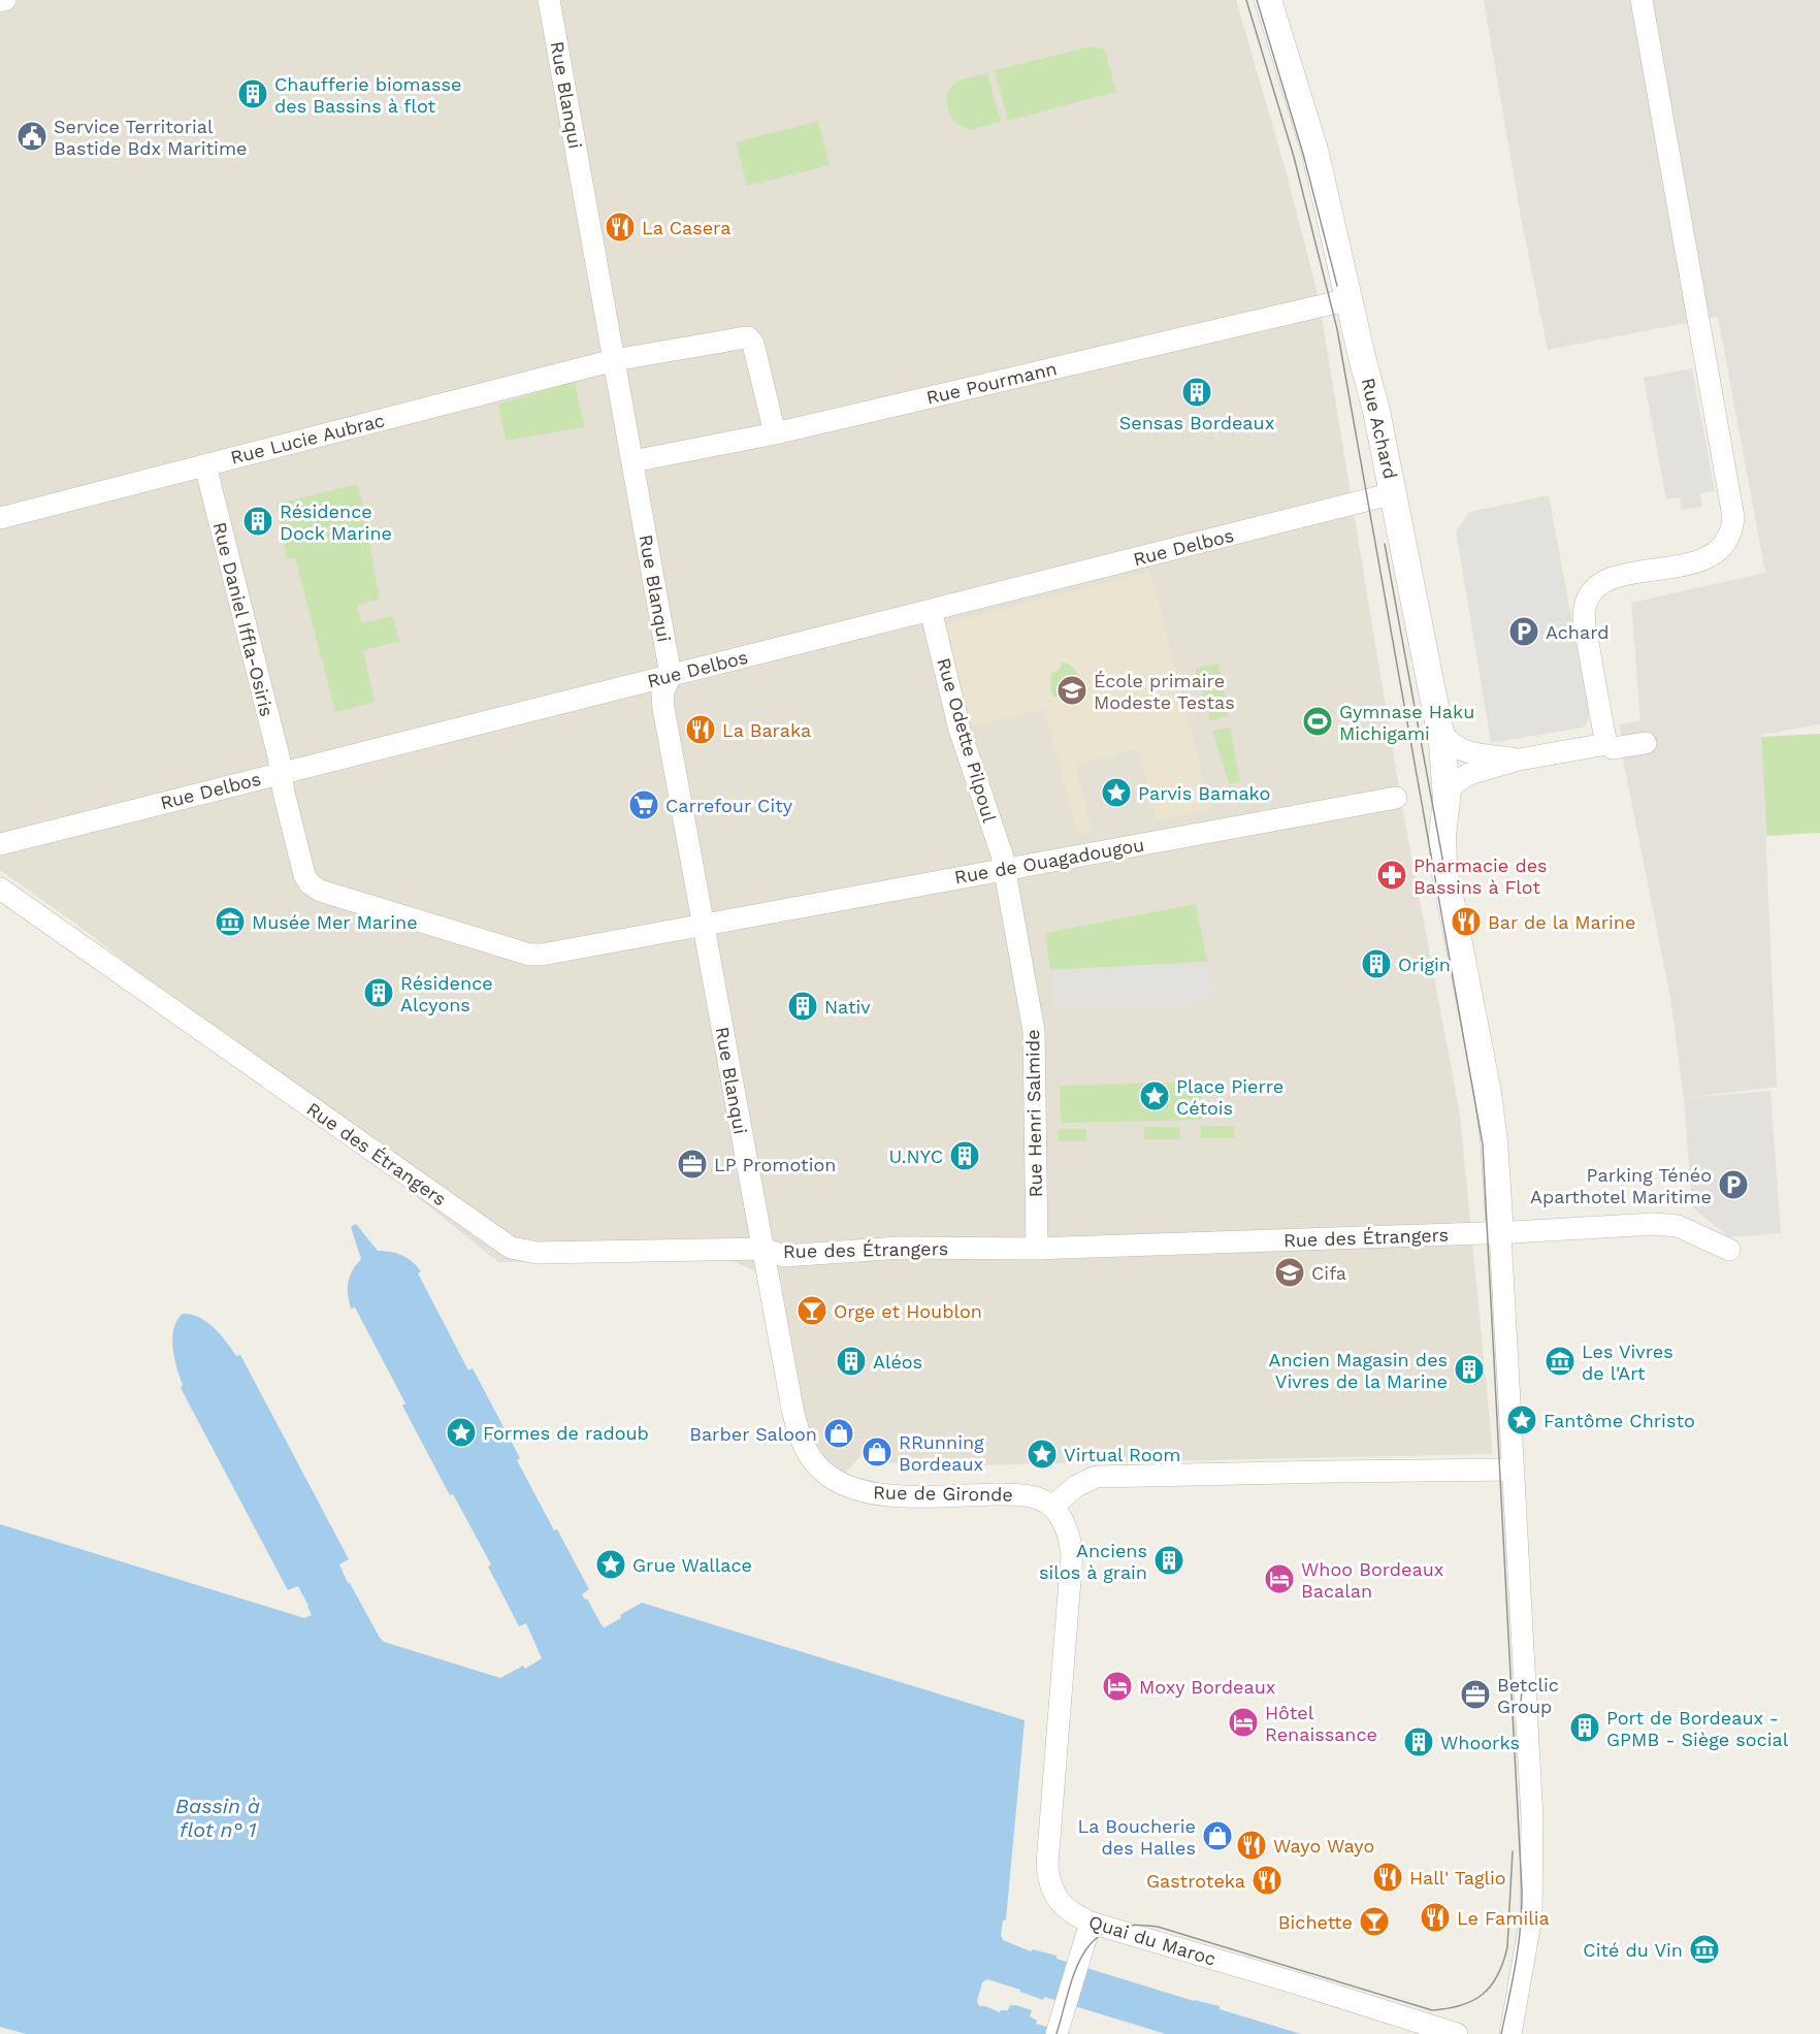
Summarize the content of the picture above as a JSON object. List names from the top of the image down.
{
  "streets": {
    "street": [
      "Rue Blanqui",
      "Rue Pourmann",
      "Rue Achard",
      "Rue Lucie Aubrac",
      "Rue Delbos",
      "Rue Daniel Iffla-Osiris",
      "Rue Odette Pilpoul",
      "Rue de Ouagadougou",
      "Rue Henri Salmide",
      "Rue des Étrangers",
      "Rue de Gironde",
      "Quai du Maroc"
    ]
  },
  "crossings": [
    ["Rue Blanqui", "Rue Pourmann"],
    ["Rue Blanqui", "Rue Lucie Aubrac"],
    ["Rue Blanqui", "Rue Delbos"],
    ["Rue Blanqui", "Rue Daniel Iffla-Osiris"],
    ["Rue Blanqui", "Rue de Ouagadougou"],
    ["Rue Blanqui", "Rue des Étrangers"],
    ["Rue Blanqui", "Rue de Gironde"],
    ["Rue Pourmann", "Rue Achard"],
    ["Rue Pourmann", "Rue Lucie Aubrac"],
    ["Rue Achard", "Rue Delbos"],
    ["Rue Achard", "Rue des Étrangers"],
    ["Rue Lucie Aubrac", "Rue Daniel Iffla-Osiris"],
    ["Rue Delbos", "Rue Daniel Iffla-Osiris"],
    ["Rue Delbos", "Rue Odette Pilpoul"],
    ["Rue Daniel Iffla-Osiris", "Rue de Ouagadougou"],
    ["Rue Odette Pilpoul", "Rue de Ouagadougou"],
    ["Rue Odette Pilpoul", "Rue Henri Salmide"],
    ["Rue de Ouagadougou", "Rue Henri Salmide"],
    ["Rue Henri Salmide", "Rue des Étrangers"],
    ["Rue des Étrangers", "Rue de Gironde"],
    ["Rue de Gironde", "Quai du Maroc"]
  ],
  "water": ["Bassin à flot n° 1"],
  "places": {
    "building": [
      "Chaufferie biomasse des Bassins à flot",
      "Sensas Bordeaux",
      "Résidence Dock Marine",
      "Origin",
      "Résidence Alcyons",
      "Nativ",
      "U.NYC",
      "Aléos",
      "Ancien Magasin des Vivres de la Marine",
      "Anciens silos à grain",
      "Port de Bordeaux - GPMB - Siège social",
      "Whoorks"
    ],
    "public building": ["Service Territorial Bastide Bdx Maritime"],
    "restaurant": [
      "La Casera",
      "La Baraka",
      "Bar de la Marine",
      "Wayo Wayo",
      "Hall' Taglio",
      "Gastroteka",
      "Le Familia"
    ],
    "parking": ["Achard", "Parking Ténéo Aparthotel Maritime"],
    "school or university": ["École primaire Modeste Testas", "Cifa"],
    "sports": ["Gymnase Haku Michigami"],
    "place": [
      "Parvis Bamako",
      "Place Pierre Cétois",
      "Fantôme Christo",
      "Formes de radoub",
      "Virtual Room",
      "Grue Wallace"
    ],
    "supermarket": ["Carrefour City"],
    "pharmacy": ["Pharmacie des Bassins à Flot"],
    "museum": ["Musée Mer Marine", "Les Vivres de l'Art", "Cité du Vin"],
    "office": ["LP Promotion", "Betclic Group"],
    "bar": ["Orge et Houblon", "Bichette"],
    "shop": ["Barber Saloon", "RRunning Bordeaux", "La Boucherie des Halles"],
    "hotel": ["Whoo Bordeaux Bacalan", "Moxy Bordeaux", "Hôtel Renaissance"]
  }
}
